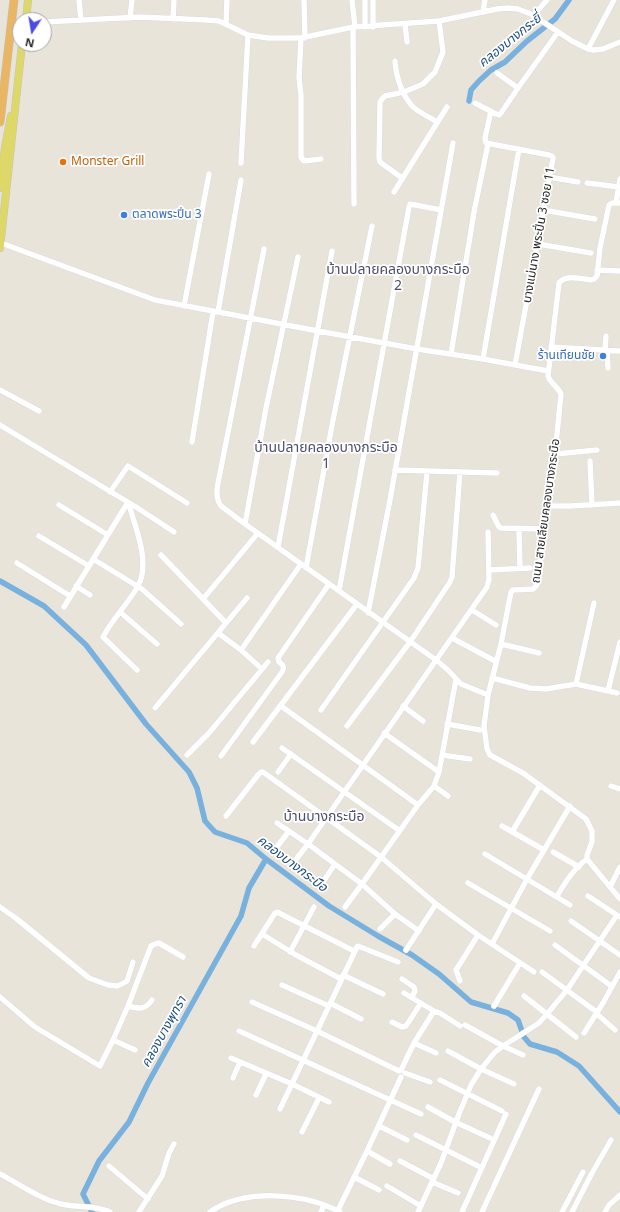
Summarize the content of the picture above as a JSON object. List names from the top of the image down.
{
  "streets": {
    "street": ["บางแม่นาง พระปิ่น 3 ซอย 11", "ถนน สายเลียบคลองบางกระบือ"]
  },
  "districts": ["บ้านปลายคลองบางกระบือ 2", "บ้านปลายคลองบางกระบือ 1", "บ้านบางกระบือ"],
  "water": ["คลองบางกระยี่", "คลองบางกระบือ", "คลองบางพุทรา"],
  "places": ["Monster Grill", "ตลาดพระปิ่น 3", "ร้านเทียนชัย"],
  "north": "bottom"
}
